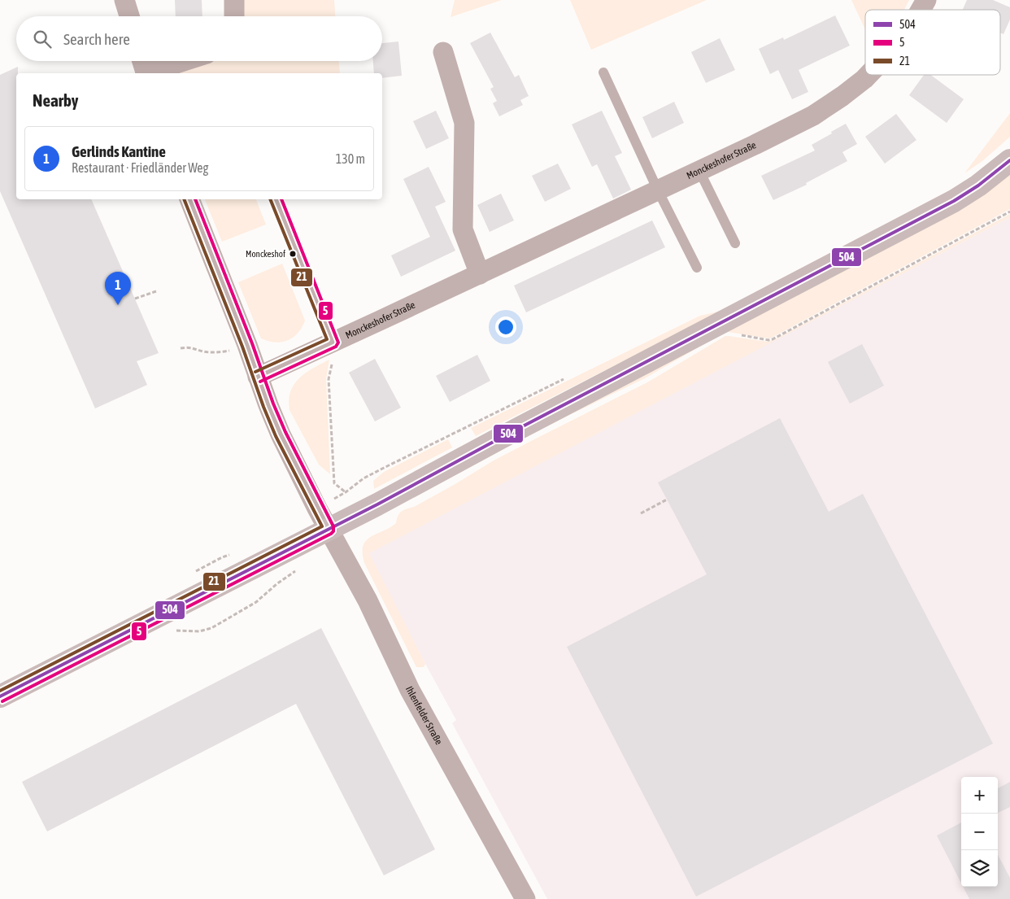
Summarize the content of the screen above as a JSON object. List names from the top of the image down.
{
  "streets": {
    "street": ["Monckeshofer Straße", "Ihlenfelder Straße"]
  },
  "crossings": [
    ["Monckeshofer Straße", "Ihlenfelder Straße"]
  ],
  "places": ["Monckeshof"],
  "lines": ["transit line 504", "transit line 5", "transit line 21"],
  "legend": ["504", "5", "21"],
  "page": {
    "search": "Search here",
    "heading": "Nearby",
    "list": [
      {
        "mark": "1",
        "name": "Gerlinds Kantine",
        "note": "Restaurant · Friedländer Weg",
        "value": "130 m"
      }
    ],
    "pins": "1",
    "map_buttons": ["+", "−"]
  }
}
